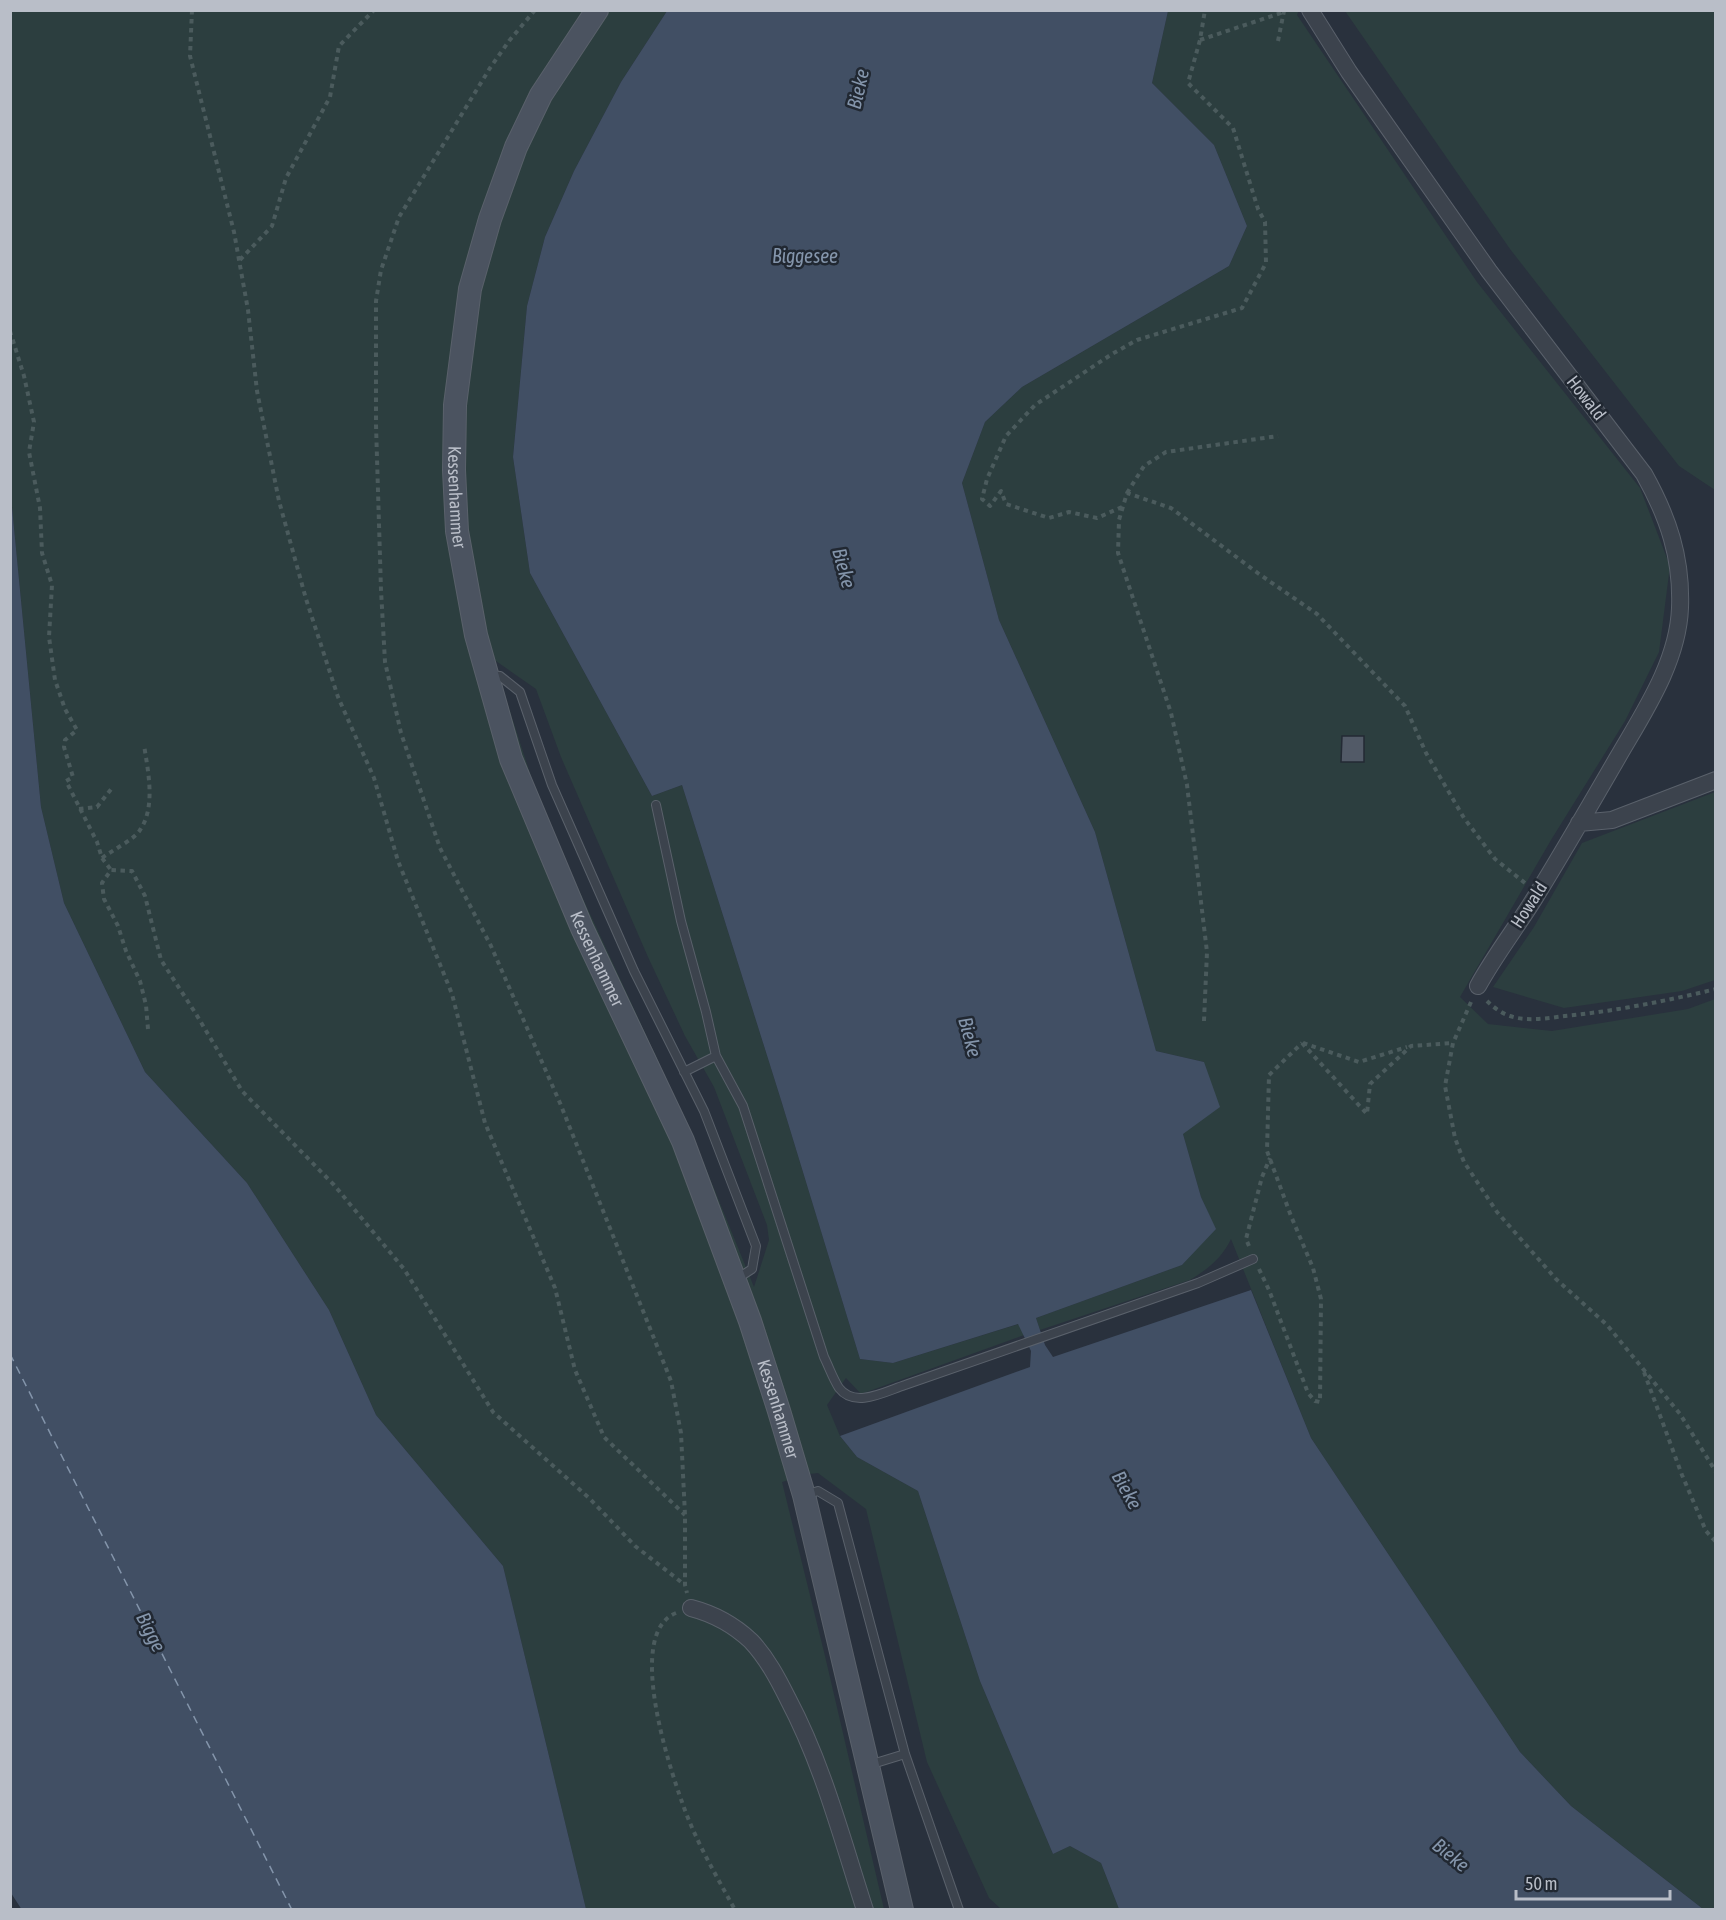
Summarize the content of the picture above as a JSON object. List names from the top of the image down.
{
  "streets": {
    "main road": ["Kessenhammer"],
    "street": ["Howald"]
  },
  "water": ["Bieke", "Biggesee", "Bigge"],
  "scale_bar": "50 m"
}
